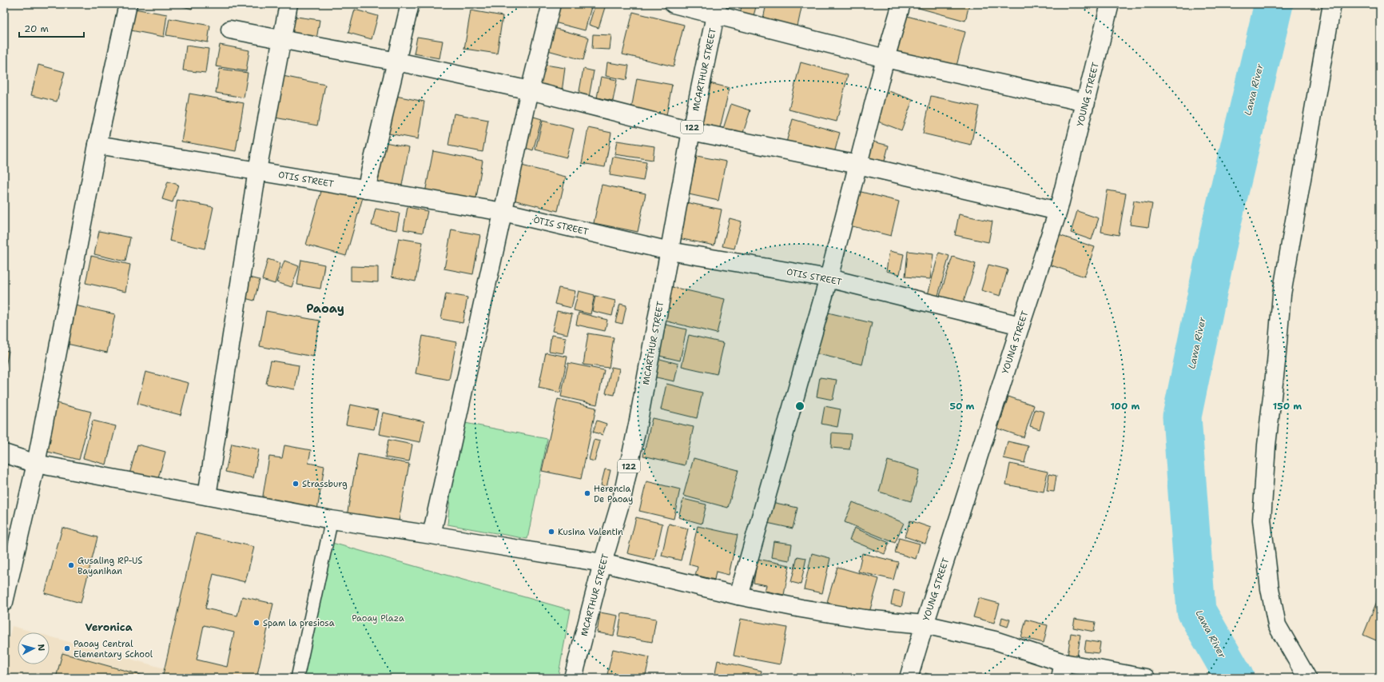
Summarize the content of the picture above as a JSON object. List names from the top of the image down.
{
  "streets": {
    "street": [
      "MCARTHUR STREET",
      "YOUNG STREET",
      "122",
      "OTIS STREET"
    ]
  },
  "crossings": [
    ["MCARTHUR STREET", "OTIS STREET"],
    ["YOUNG STREET", "OTIS STREET"]
  ],
  "districts": ["Paoay", "Veronica"],
  "water": ["Lawa River"],
  "parks": ["Paoay Plaza"],
  "places": [
    "Strassburg",
    "Herencia De Paoay",
    "Kusina Valentin",
    "Gusaling RP-US Bayanihan",
    "Spam la presiosa",
    "Paoay Central Elementary School"
  ],
  "scale_bar": "20 m",
  "north": "right",
  "rings": ["50 m", "100 m", "150 m"]
}
